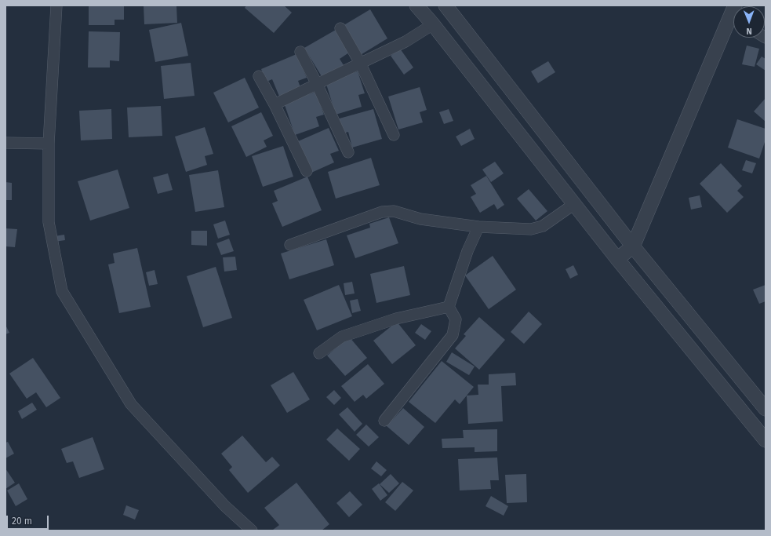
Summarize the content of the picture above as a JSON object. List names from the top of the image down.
{
  "scale_bar": "20 m",
  "north": "bottom"
}
